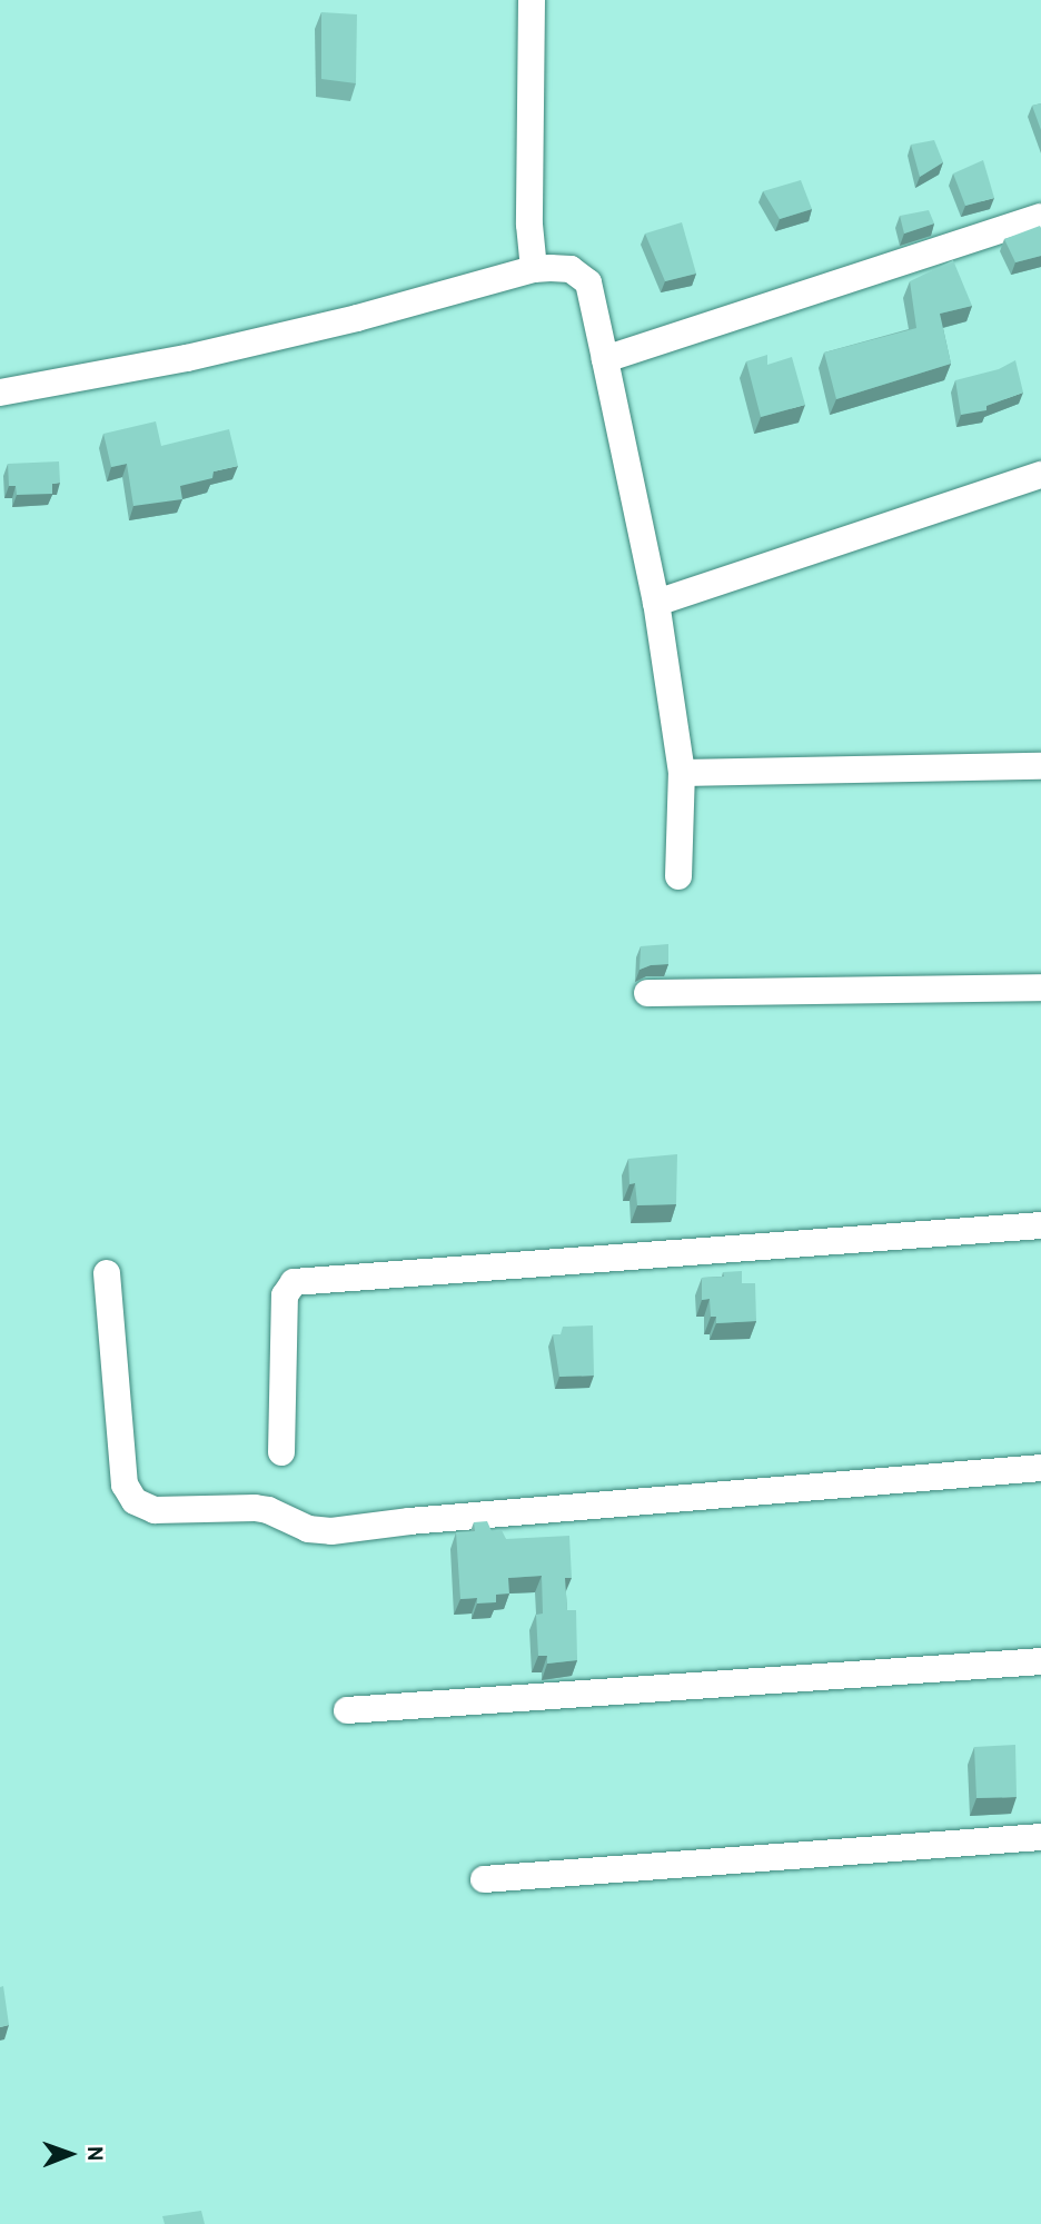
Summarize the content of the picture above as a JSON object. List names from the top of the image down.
{
  "north": "right"
}
